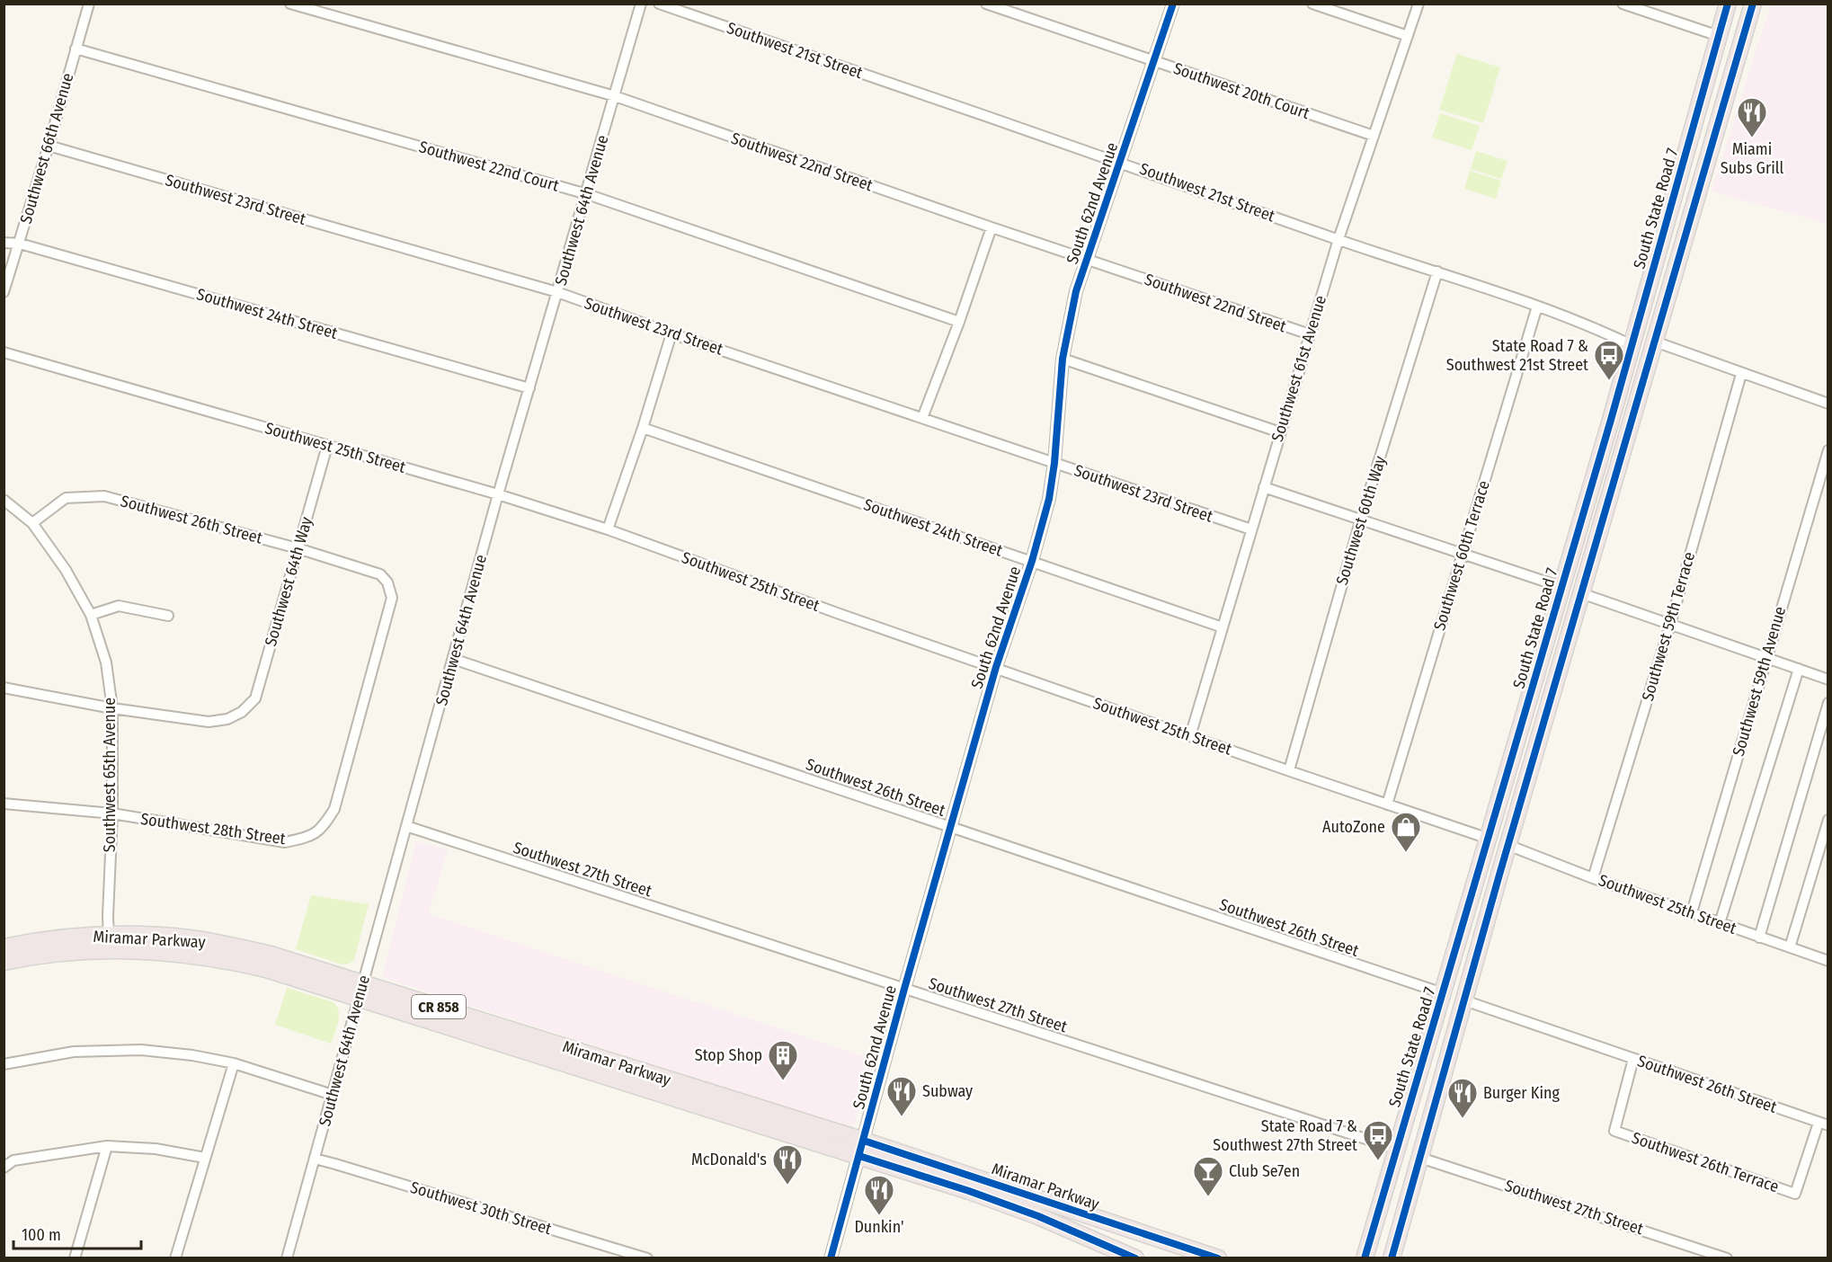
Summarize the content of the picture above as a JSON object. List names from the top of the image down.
{
  "streets": {
    "main road": ["South State Road 7", "Miramar Parkway", "CR 858"],
    "street": [
      "Southwest 21st Street",
      "Southwest 20th Court",
      "Southwest 66th Avenue",
      "Southwest 22nd Street",
      "Southwest 22nd Court",
      "Southwest 23rd Street",
      "South 62nd Avenue",
      "Southwest 64th Avenue",
      "Southwest 24th Street",
      "Southwest 61st Avenue",
      "Southwest 25th Street",
      "Southwest 26th Street",
      "Southwest 60th Way",
      "Southwest 60th Terrace",
      "Southwest 64th Way",
      "Southwest 59th Terrace",
      "Southwest 59th Avenue",
      "Southwest 65th Avenue",
      "Southwest 28th Street",
      "Southwest 27th Street",
      "Southwest 26th Terrace",
      "Southwest 30th Street"
    ]
  },
  "crossings": [
    ["Southwest 21st Street", "South 62nd Avenue"],
    ["Southwest 21st Street", "South State Road 7"],
    ["Southwest 21st Street", "Southwest 61st Avenue"],
    ["Southwest 21st Street", "Southwest 60th Way"],
    ["Southwest 21st Street", "Southwest 60th Terrace"],
    ["Southwest 20th Court", "South 62nd Avenue"],
    ["Southwest 20th Court", "Southwest 61st Avenue"],
    ["Southwest 66th Avenue", "Southwest 22nd Court"],
    ["Southwest 66th Avenue", "Southwest 23rd Street"],
    ["Southwest 66th Avenue", "Southwest 24th Street"],
    ["Southwest 22nd Street", "South 62nd Avenue"],
    ["Southwest 22nd Street", "Southwest 64th Avenue"],
    ["Southwest 22nd Street", "Southwest 61st Avenue"],
    ["Southwest 22nd Court", "Southwest 64th Avenue"],
    ["Southwest 23rd Street", "South 62nd Avenue"],
    ["Southwest 23rd Street", "Southwest 64th Avenue"],
    ["Southwest 23rd Street", "Southwest 61st Avenue"],
    ["South 62nd Avenue", "Southwest 24th Street"],
    ["South 62nd Avenue", "Southwest 25th Street"],
    ["South 62nd Avenue", "Southwest 26th Street"],
    ["South 62nd Avenue", "Southwest 27th Street"],
    ["South 62nd Avenue", "Miramar Parkway"],
    ["South State Road 7", "Southwest 25th Street"],
    ["South State Road 7", "Southwest 26th Street"],
    ["South State Road 7", "Southwest 27th Street"],
    ["Southwest 64th Avenue", "Southwest 24th Street"],
    ["Southwest 64th Avenue", "Southwest 25th Street"],
    ["Southwest 64th Avenue", "Southwest 26th Street"],
    ["Southwest 64th Avenue", "Southwest 27th Street"],
    ["Southwest 64th Avenue", "Miramar Parkway"],
    ["Southwest 64th Avenue", "Southwest 30th Street"],
    ["Southwest 24th Street", "Southwest 61st Avenue"],
    ["Southwest 61st Avenue", "Southwest 25th Street"],
    ["Southwest 25th Street", "Southwest 60th Way"],
    ["Southwest 25th Street", "Southwest 60th Terrace"],
    ["Southwest 25th Street", "Southwest 64th Way"],
    ["Southwest 25th Street", "Southwest 59th Terrace"],
    ["Southwest 25th Street", "Southwest 59th Avenue"],
    ["Southwest 26th Street", "Southwest 64th Way"],
    ["Southwest 26th Street", "Southwest 65th Avenue"],
    ["Southwest 26th Street", "Southwest 28th Street"],
    ["Southwest 26th Street", "Southwest 26th Terrace"],
    ["Southwest 64th Way", "Southwest 65th Avenue"],
    ["Southwest 65th Avenue", "Southwest 28th Street"],
    ["Southwest 65th Avenue", "Miramar Parkway"]
  ],
  "places": {
    "restaurant": [
      "Miami Subs Grill",
      "Subway",
      "Burger King",
      "McDonald's",
      "Dunkin'"
    ],
    "bus stop": ["State Road 7 & Southwest 21st Street", "State Road 7 & Southwest 27th Street"],
    "shop": ["AutoZone"],
    "building": ["Stop Shop"],
    "bar": ["Club Se7en"]
  },
  "scale_bar": "100 m"
}
